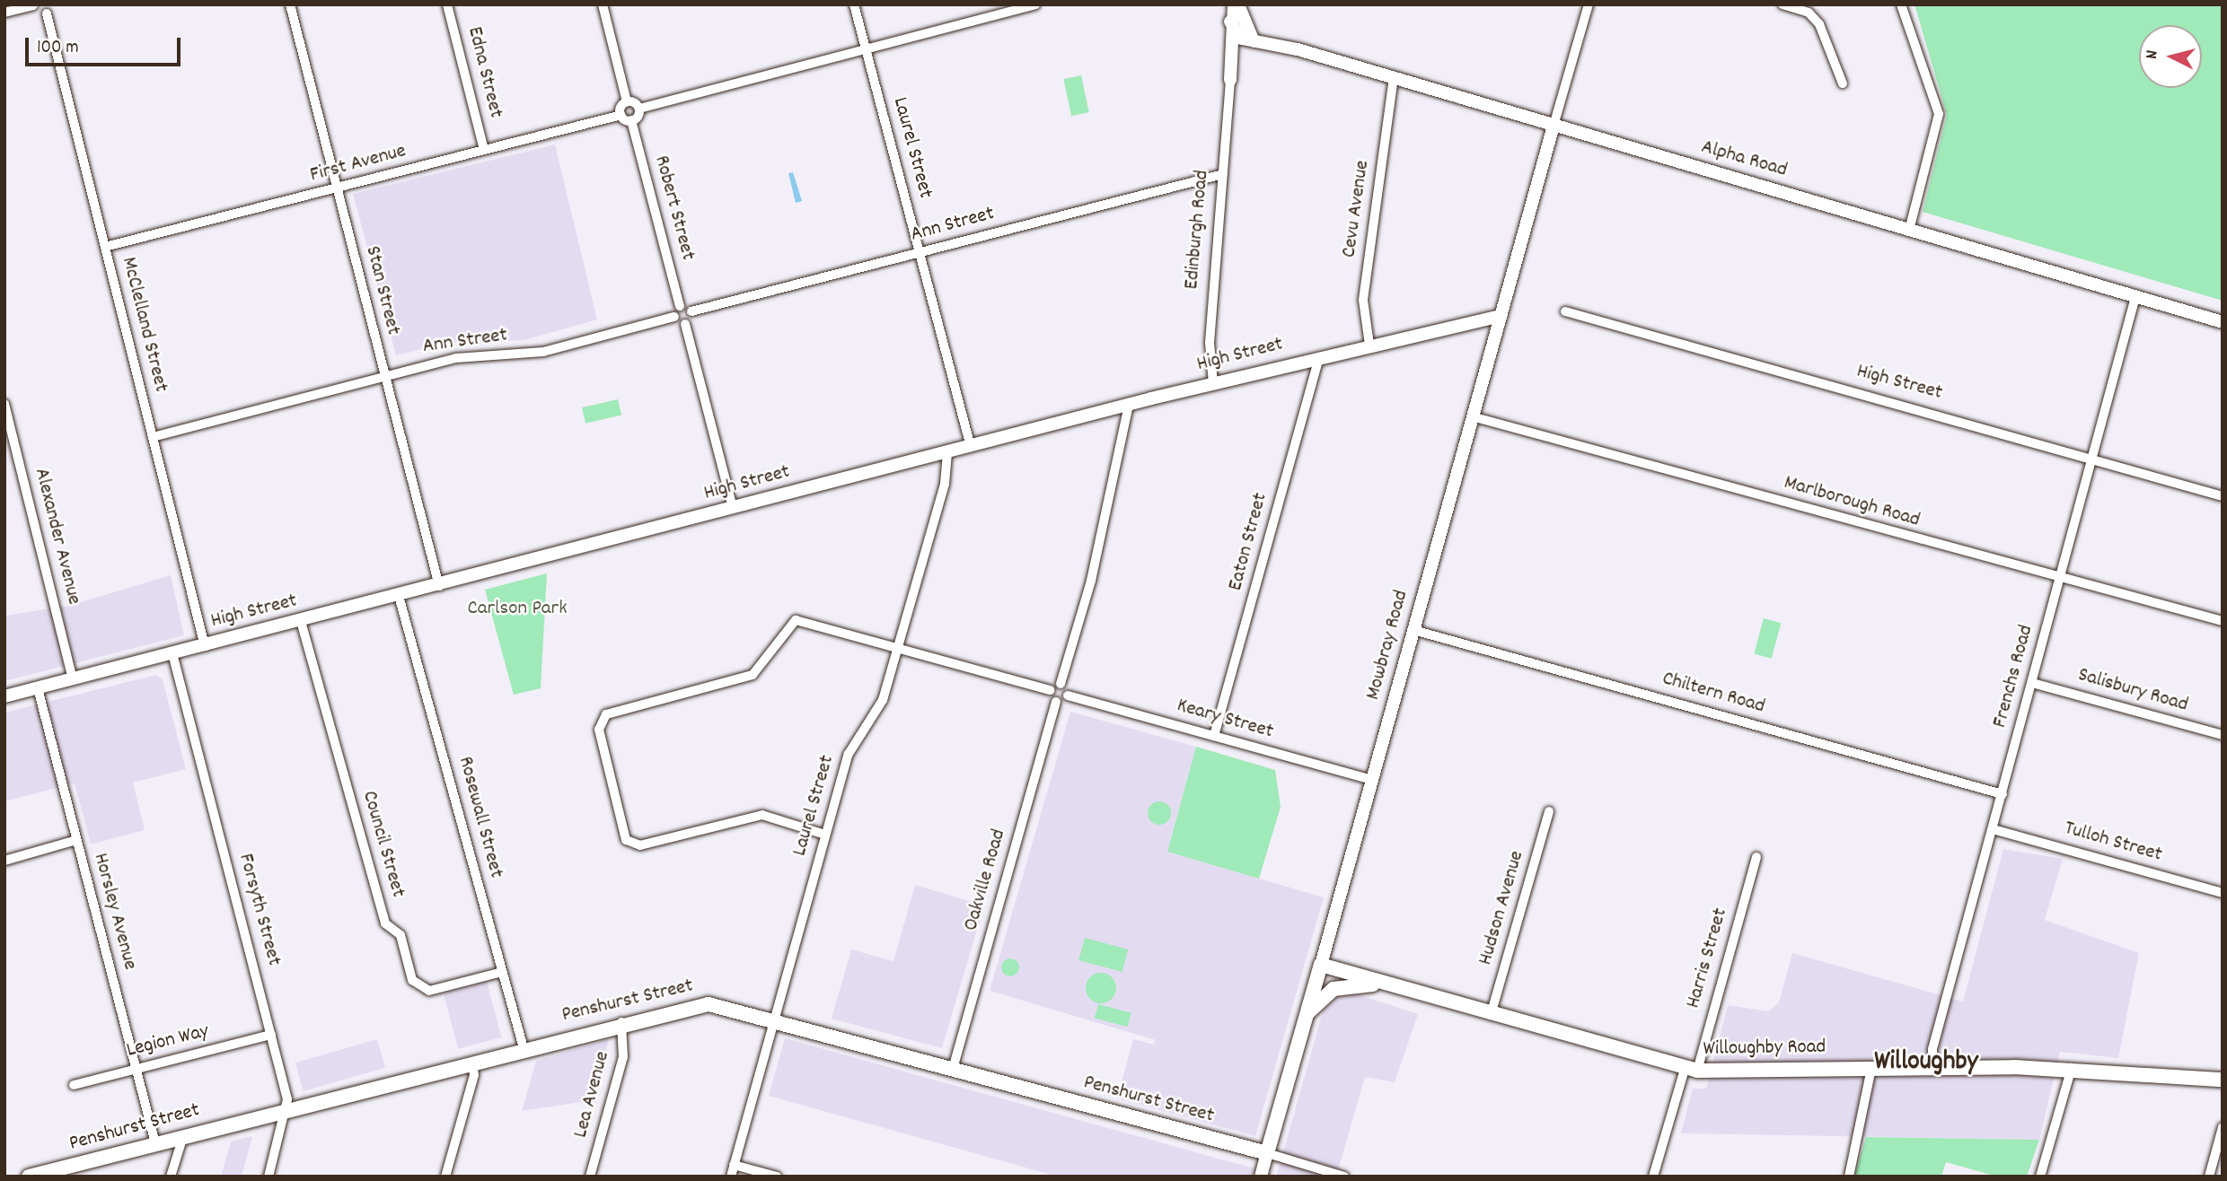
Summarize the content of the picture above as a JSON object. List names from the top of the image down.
{
  "streets": {
    "main road": [
      "Alpha Road",
      "High Street",
      "Mowbray Road",
      "Penshurst Street",
      "Willoughby Road"
    ],
    "street": [
      "Edna Street",
      "Laurel Street",
      "First Avenue",
      "Robert Street",
      "Cevu Avenue",
      "Ann Street",
      "Edinburgh Road",
      "Stan Street",
      "McClelland Street",
      "Marlborough Road",
      "Alexander Avenue",
      "Eaton Street",
      "Frenchs Road",
      "Salisbury Road",
      "Chiltern Road",
      "Keary Street",
      "Rosewall Street",
      "Tulloh Street",
      "Council Street",
      "Oakville Road",
      "Hudson Avenue",
      "Forsyth Street",
      "Horsley Avenue",
      "Harris Street",
      "Legion Way",
      "Lea Avenue"
    ]
  },
  "crossings": [
    ["Edna Street", "First Avenue"],
    ["Laurel Street", "Ann Street"],
    ["Laurel Street", "High Street"],
    ["Laurel Street", "Penshurst Street"],
    ["Alpha Road", "Cevu Avenue"],
    ["Alpha Road", "Mowbray Road"],
    ["Alpha Road", "Frenchs Road"],
    ["First Avenue", "Stan Street"],
    ["First Avenue", "McClelland Street"],
    ["Cevu Avenue", "High Street"],
    ["Ann Street", "Edinburgh Road"],
    ["Ann Street", "Stan Street"],
    ["Ann Street", "McClelland Street"],
    ["Edinburgh Road", "High Street"],
    ["Stan Street", "High Street"],
    ["McClelland Street", "High Street"],
    ["High Street", "Alexander Avenue"],
    ["High Street", "Eaton Street"],
    ["High Street", "Mowbray Road"],
    ["High Street", "Frenchs Road"],
    ["High Street", "Rosewall Street"],
    ["High Street", "Council Street"],
    ["High Street", "Forsyth Street"],
    ["High Street", "Horsley Avenue"],
    ["Marlborough Road", "Mowbray Road"],
    ["Marlborough Road", "Frenchs Road"],
    ["Eaton Street", "Keary Street"],
    ["Mowbray Road", "Chiltern Road"],
    ["Mowbray Road", "Keary Street"],
    ["Mowbray Road", "Penshurst Street"],
    ["Mowbray Road", "Willoughby Road"],
    ["Frenchs Road", "Salisbury Road"],
    ["Frenchs Road", "Chiltern Road"],
    ["Frenchs Road", "Tulloh Street"],
    ["Frenchs Road", "Willoughby Road"],
    ["Rosewall Street", "Council Street"],
    ["Rosewall Street", "Penshurst Street"],
    ["Oakville Road", "Penshurst Street"],
    ["Hudson Avenue", "Willoughby Road"],
    ["Forsyth Street", "Penshurst Street"],
    ["Forsyth Street", "Legion Way"],
    ["Horsley Avenue", "Penshurst Street"],
    ["Horsley Avenue", "Legion Way"],
    ["Harris Street", "Willoughby Road"],
    ["Penshurst Street", "Lea Avenue"]
  ],
  "districts": ["Willoughby"],
  "parks": ["Carlson Park"],
  "scale_bar": "100 m",
  "north": "left"
}
